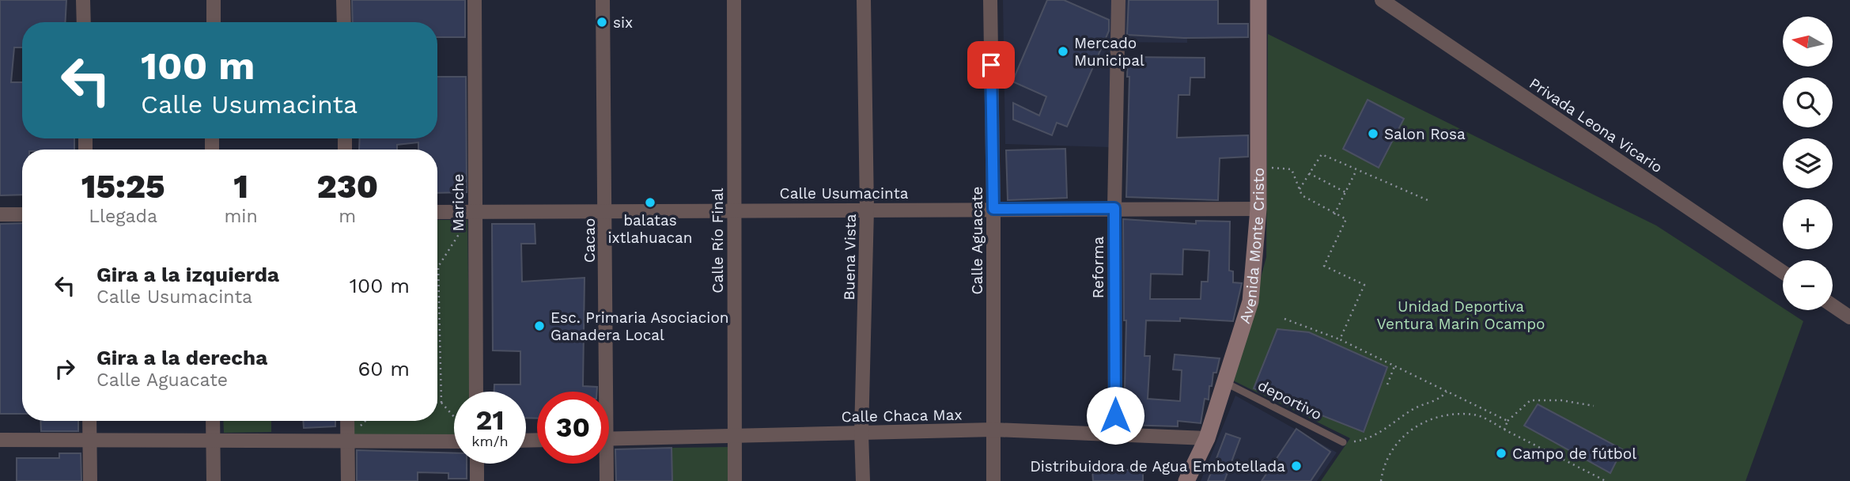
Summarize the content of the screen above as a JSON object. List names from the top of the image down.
{
  "streets": {
    "main road": ["Avenida Monte Cristo"],
    "street": [
      "Privada Leona Vicario",
      "Calle Usumacinta",
      "Mariche",
      "Cacao",
      "Calle Río Final",
      "Calle Aguacate",
      "Buena Vista",
      "Reforma",
      "Calle Chaca Max"
    ],
    "lane": ["deportivo"]
  },
  "crossings": [
    ["Calle Usumacinta", "Mariche"],
    ["Calle Usumacinta", "Cacao"],
    ["Calle Usumacinta", "Calle Río Final"],
    ["Calle Usumacinta", "Calle Aguacate"],
    ["Calle Usumacinta", "Avenida Monte Cristo"],
    ["Calle Usumacinta", "Buena Vista"],
    ["Calle Usumacinta", "Reforma"],
    ["Calle Río Final", "Calle Chaca Max"],
    ["Calle Aguacate", "Calle Chaca Max"],
    ["Avenida Monte Cristo", "deportivo"],
    ["Avenida Monte Cristo", "Calle Chaca Max"],
    ["Buena Vista", "Calle Chaca Max"],
    ["Reforma", "Calle Chaca Max"]
  ],
  "parks": ["Unidad Deportiva Ventura Marin Ocampo"],
  "places": [
    "six",
    "Mercado Municipal",
    "Salon Rosa",
    "balatas ixtlahuacan",
    "Esc. Primaria Asociacion Ganadera Local",
    "Campo de fútbol",
    "Distribuidora de Agua Embotellada"
  ],
  "north": "left",
  "page": {
    "map_buttons": ["+", "−"],
    "turn": ["100 m", "Calle Usumacinta"],
    "eta": [
      "15:25",
      "Llegada",
      "1",
      "min",
      "230",
      "m"
    ],
    "list": [
      {
        "name": "Gira a la izquierda",
        "note": "Calle Usumacinta",
        "value": "100 m"
      },
      {
        "name": "Gira a la derecha",
        "note": "Calle Aguacate",
        "value": "60 m"
      }
    ],
    "speed": "21 km/h",
    "limit": "30"
  }
}
